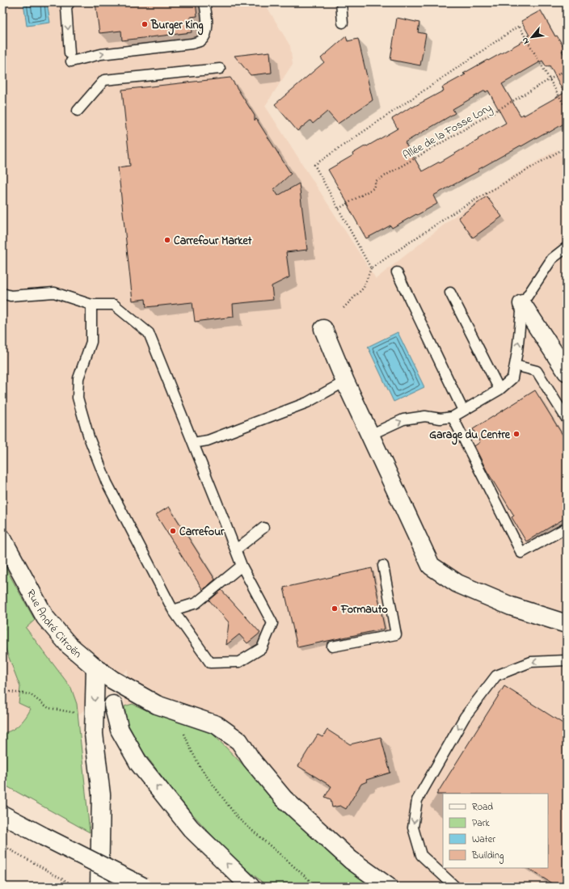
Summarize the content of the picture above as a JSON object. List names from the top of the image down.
{
  "streets": {
    "street": ["Rue André Citroën"],
    "path": ["Allée de la Fosse Lory"]
  },
  "places": [
    "Burger King",
    "Carrefour Market",
    "Garage du Centre",
    "Carrefour",
    "Formauto"
  ],
  "legend": [
    "Road",
    "Park",
    "Water",
    "Building"
  ],
  "north": "bottom left"
}
